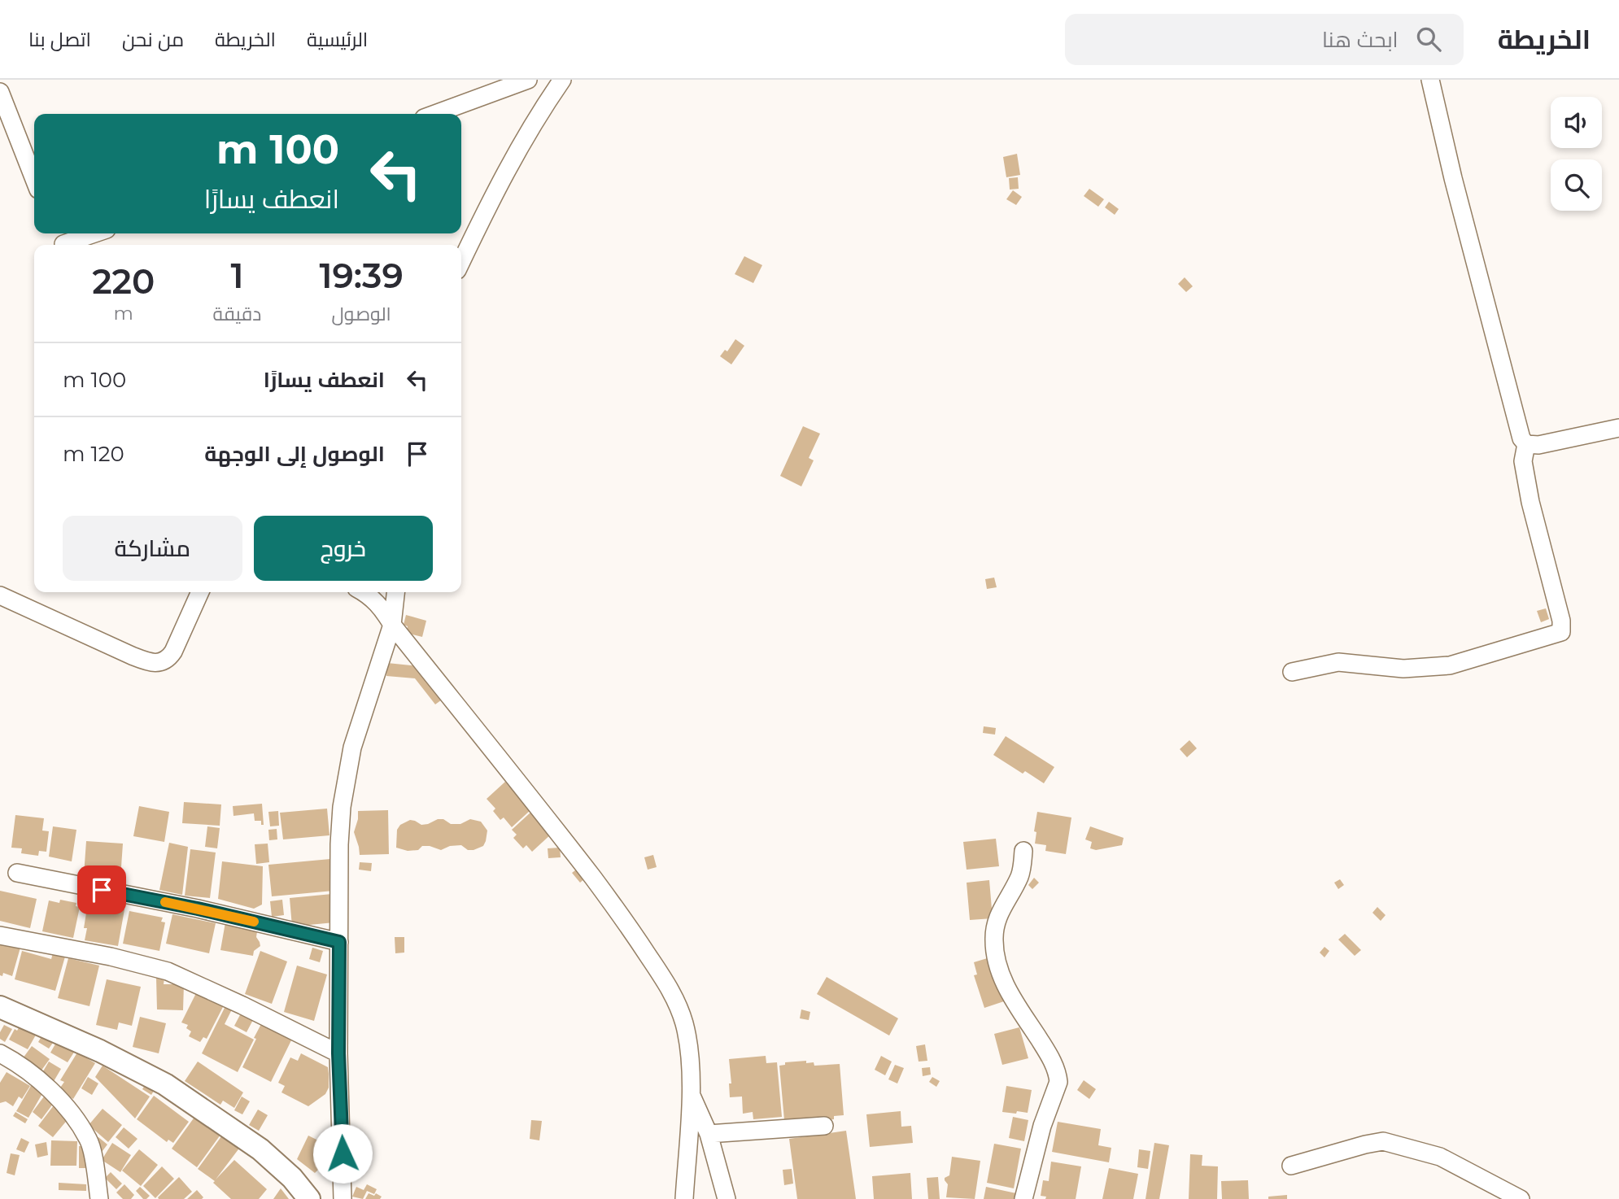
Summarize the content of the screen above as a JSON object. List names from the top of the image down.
{
  "page": {
    "header": "الخريطة",
    "search": "ابحث هنا",
    "nav": [
      "الرئيسية",
      "الخريطة",
      "من نحن",
      "اتصل بنا"
    ],
    "turn": ["100 m", "انعطف يسارًا"],
    "eta": [
      "19:39",
      "الوصول",
      "1",
      "دقيقة",
      "220",
      "m"
    ],
    "list": [
      {
        "name": "انعطف يسارًا",
        "value": "100 m"
      },
      {
        "name": "الوصول إلى الوجهة",
        "value": "120 m"
      }
    ],
    "buttons": ["خروج", "مشاركة"]
  }
}
